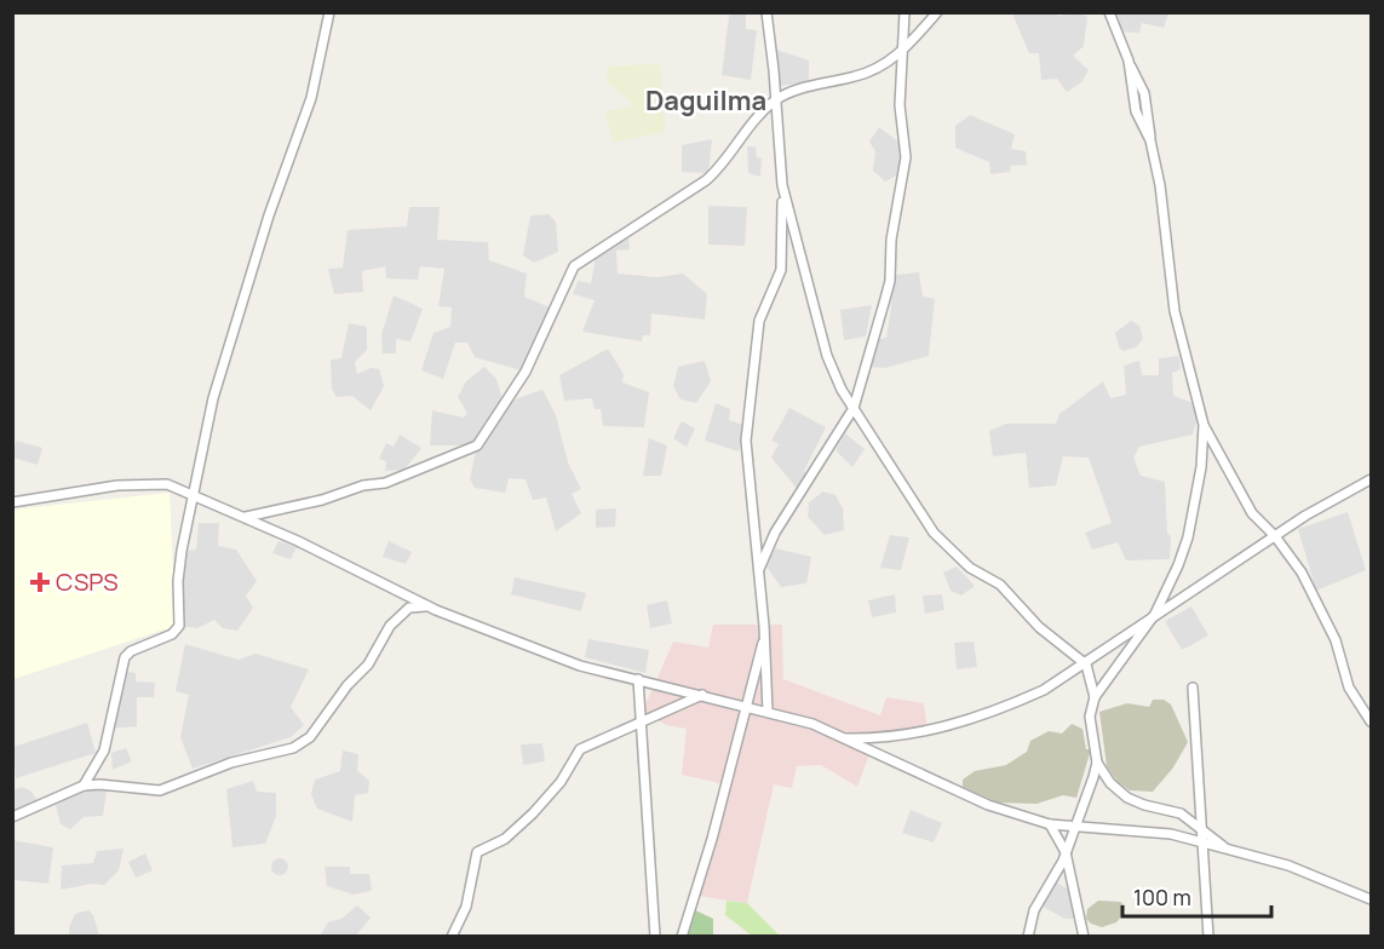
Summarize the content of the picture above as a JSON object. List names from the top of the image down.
{
  "districts": ["Daguilma"],
  "places": {
    "health": ["CSPS"]
  },
  "scale_bar": "100 m"
}
